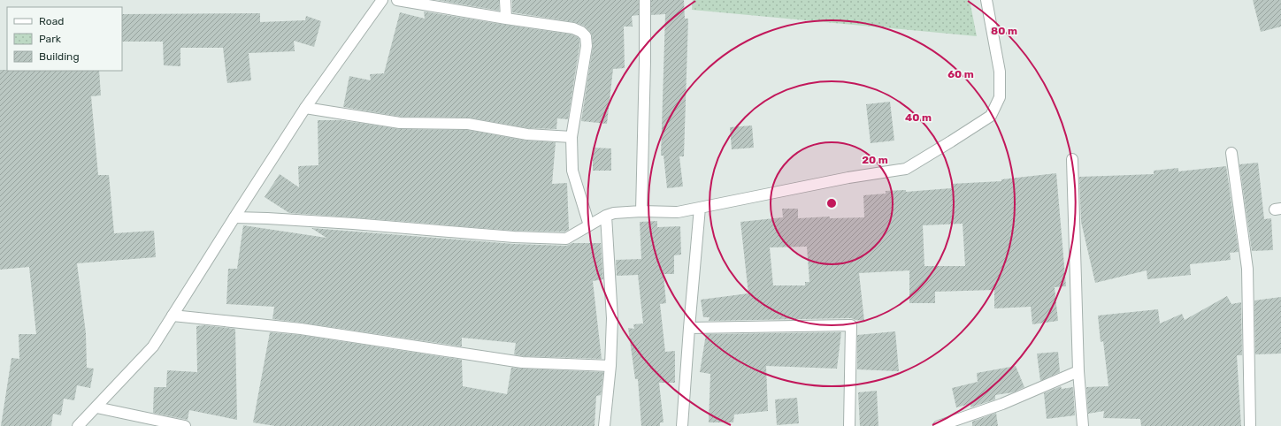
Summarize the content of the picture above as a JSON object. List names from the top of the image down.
{
  "legend": ["Road", "Park", "Building"],
  "rings": [
    "80 m",
    "60 m",
    "40 m",
    "20 m"
  ]
}
